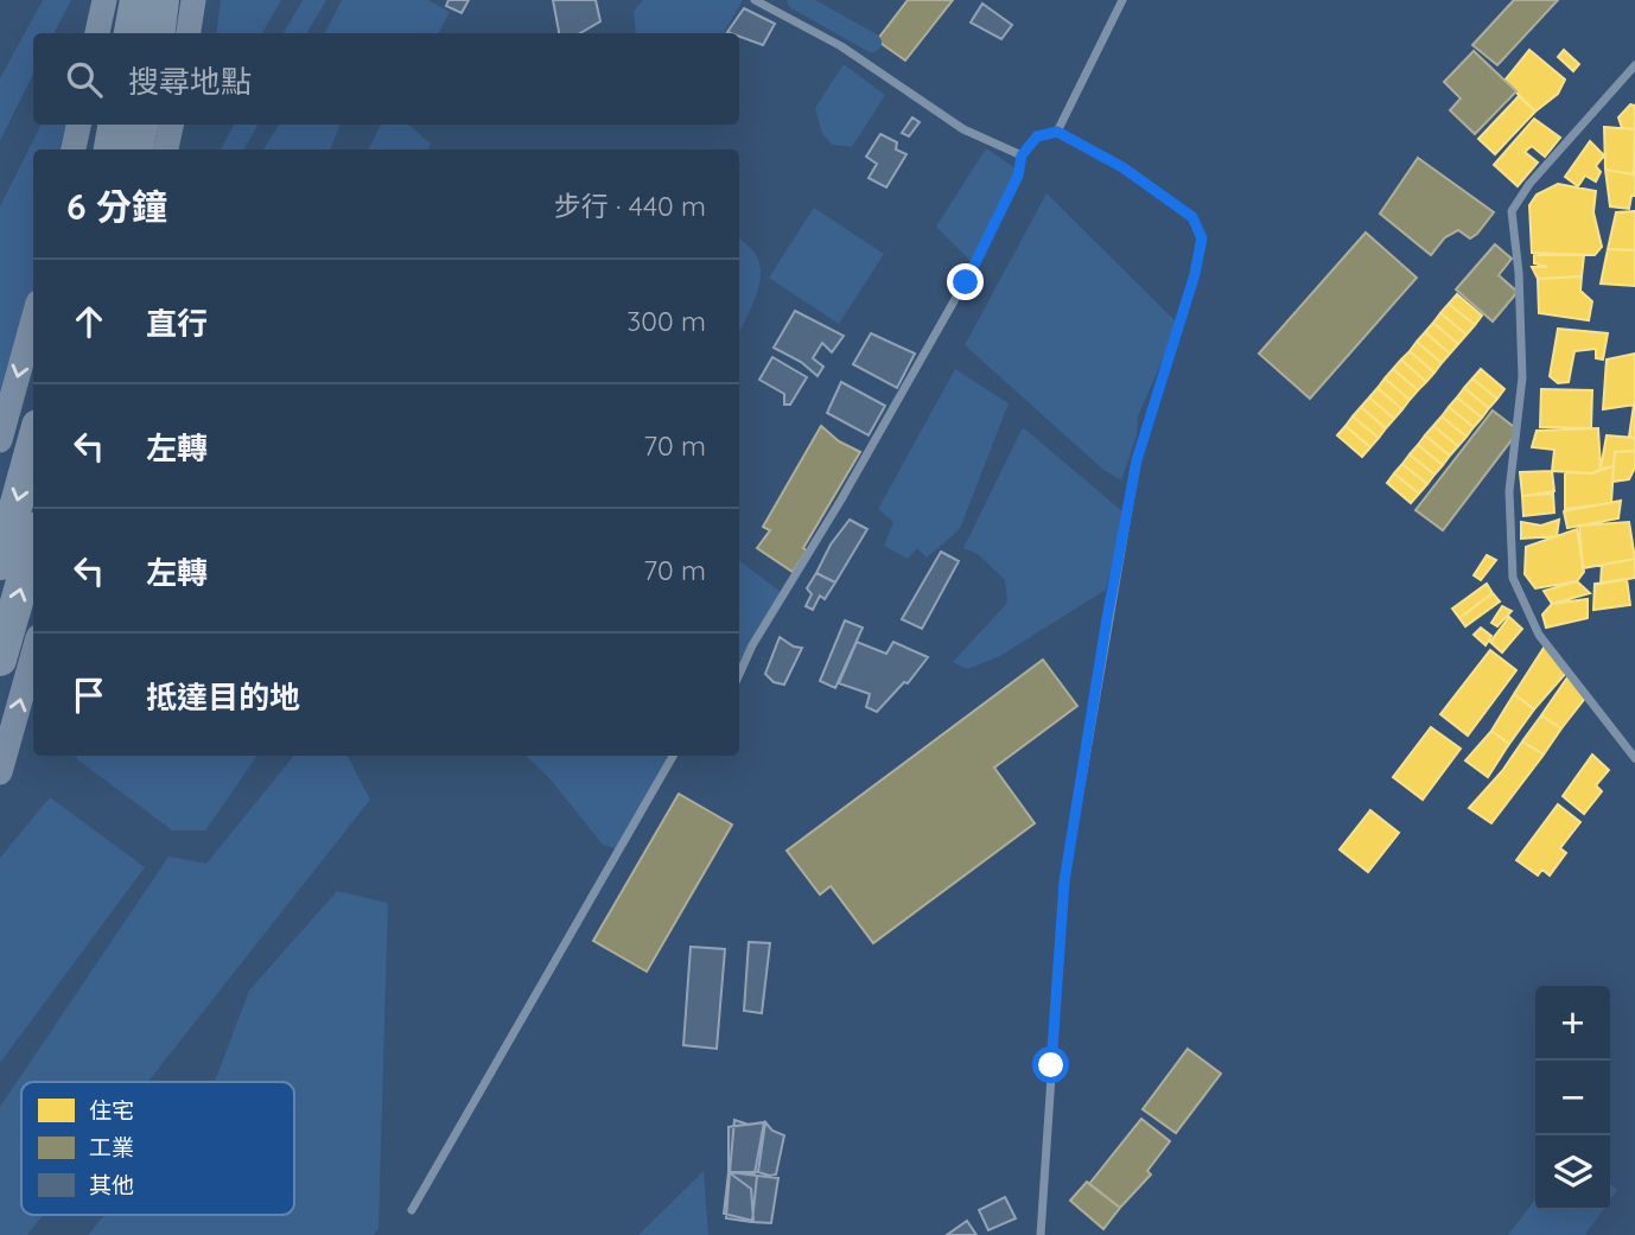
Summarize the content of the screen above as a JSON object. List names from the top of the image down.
{
  "legend": ["住宅", "工業", "其他"],
  "page": {
    "search": "搜尋地點",
    "heading": ["6 分鐘", "步行 · 440 m"],
    "list": [
      ["直行", "300 m"],
      ["左轉", "70 m"],
      ["左轉", "70 m"],
      "抵達目的地"
    ],
    "map_buttons": ["+", "−"]
  }
}
